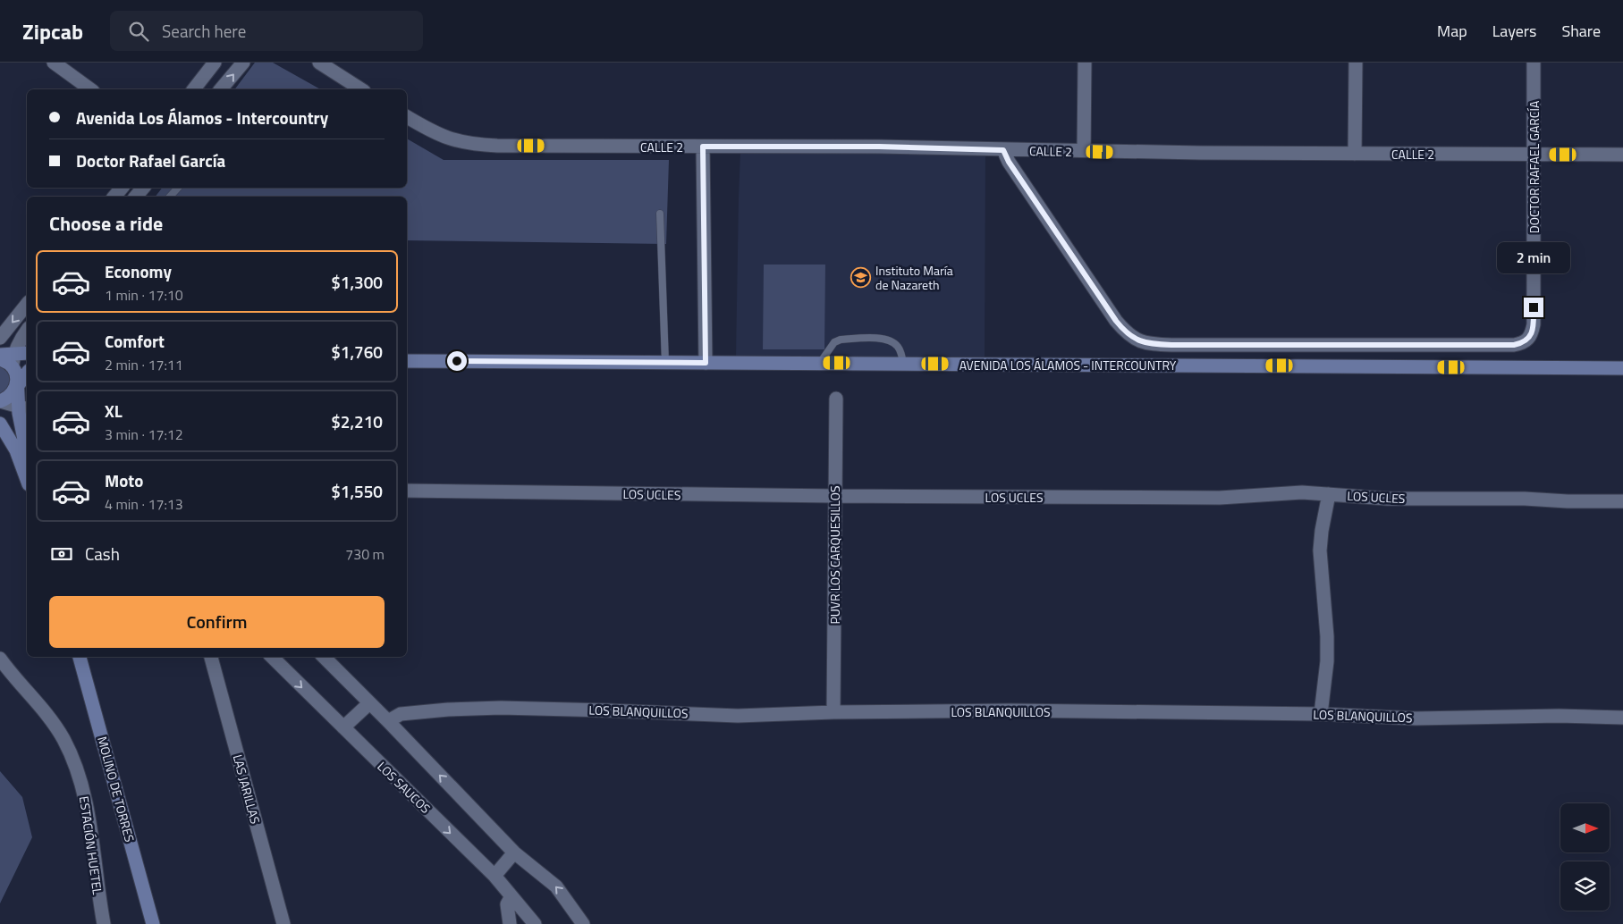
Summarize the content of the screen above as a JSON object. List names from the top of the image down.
{
  "streets": {
    "main road": ["AVENIDA LOS ÁLAMOS - INTERCOUNTRY", "MOLINO DE TORRES"],
    "street": [
      "CALLE 2",
      "DOCTOR RAFAEL GARCÍA",
      "LOS UCLES",
      "PUVR LOS CARQUESILLOS",
      "LOS BLANQUILLOS",
      "LOS SAUCOS",
      "LAS JARILLAS",
      "ESTACIÓN HUETEL"
    ]
  },
  "crossings": [
    ["CALLE 2", "DOCTOR RAFAEL GARCÍA"],
    ["LOS UCLES", "PUVR LOS CARQUESILLOS"],
    ["PUVR LOS CARQUESILLOS", "LOS BLANQUILLOS"]
  ],
  "places": {
    "school or university": ["Instituto María de Nazareth"]
  },
  "north": "right",
  "page": {
    "header": "Zipcab",
    "search": "Search here",
    "nav": ["Map", "Layers", "Share"],
    "banner": ["Avenida Los Álamos - Intercountry", "Doctor Rafael García"],
    "heading": "Choose a ride",
    "bubble": "2 min",
    "list": [
      {
        "name": "Economy",
        "note": "1 min · 17:10",
        "value": "$1,300"
      },
      {
        "name": "Comfort",
        "note": "2 min · 17:11",
        "value": "$1,760"
      },
      {
        "name": "XL",
        "note": "3 min · 17:12",
        "value": "$2,210"
      },
      {
        "name": "Moto",
        "note": "4 min · 17:13",
        "value": "$1,550"
      }
    ],
    "pay": ["Cash", "730 m"],
    "buttons": "Confirm"
  }
}
